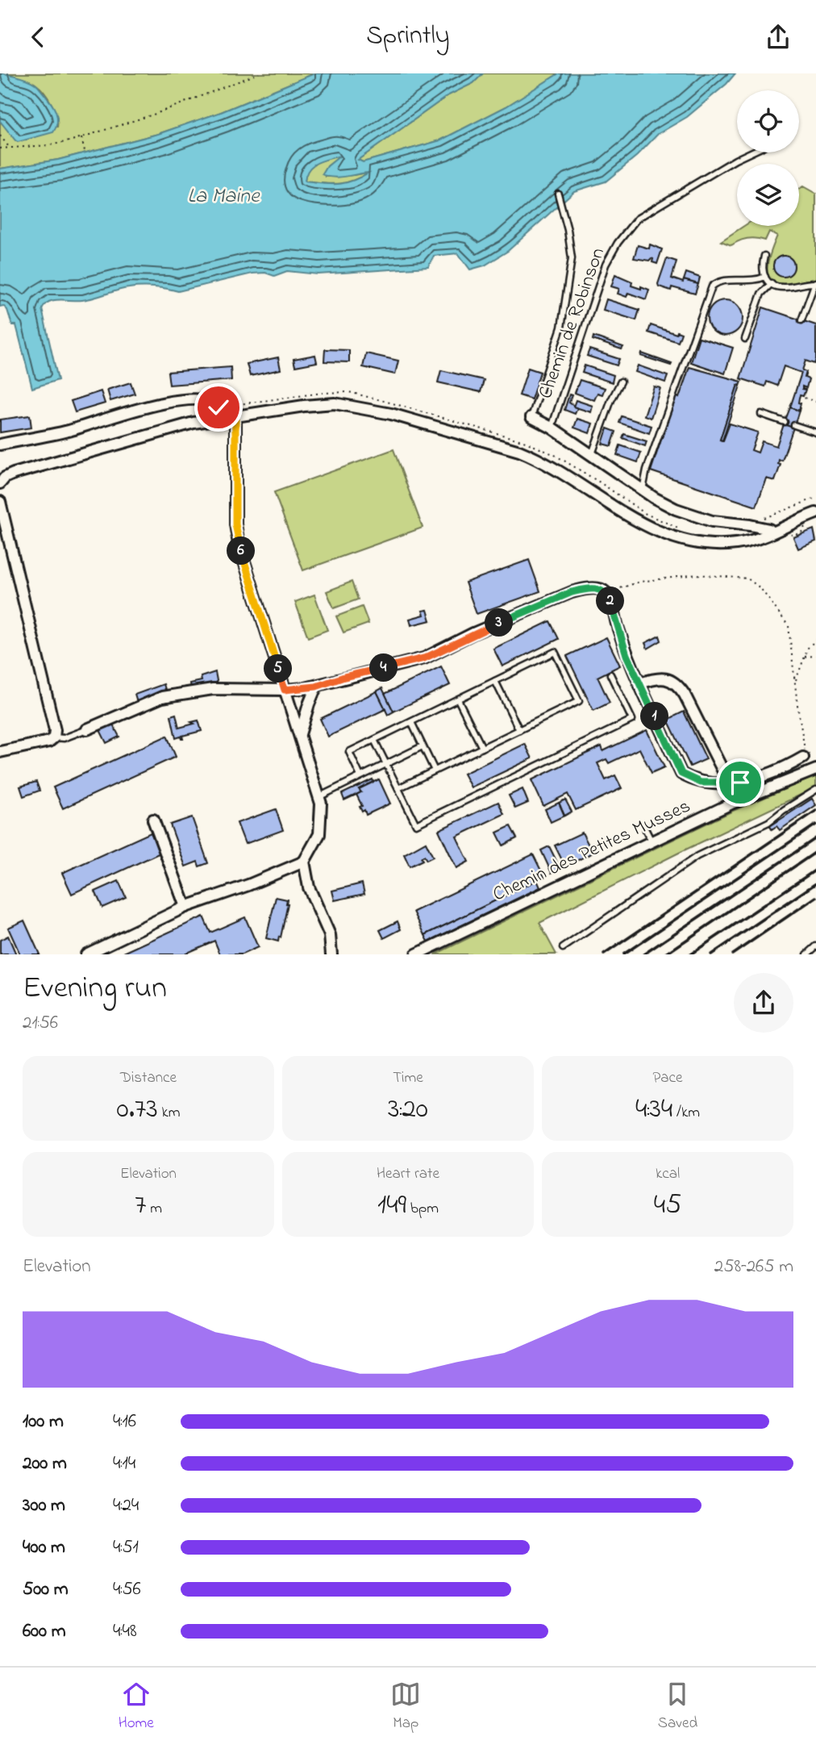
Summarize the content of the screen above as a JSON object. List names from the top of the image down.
{
  "streets": {
    "street": ["Chemin des Petites Musses"],
    "lane": ["Chemin de Robinson"]
  },
  "water": ["La Maine"],
  "page": {
    "header": "Sprintly",
    "pins": [
      "6",
      "2",
      "3",
      "4",
      "5",
      "1"
    ],
    "heading": ["Evening run", "21:56"],
    "stats": [
      ["Distance", "0.73 km"],
      ["Time", "3:20"],
      ["Pace", "4:34 /km"],
      ["Elevation", "7 m"],
      ["Heart rate", "149 bpm"],
      ["kcal", "45"]
    ],
    "chart": ["Elevation", "258–265 m"],
    "list": [
      {
        "name": "100 m",
        "note": "4:16"
      },
      {
        "name": "200 m",
        "note": "4:14"
      },
      {
        "name": "300 m",
        "note": "4:24"
      },
      {
        "name": "400 m",
        "note": "4:51"
      },
      {
        "name": "500 m",
        "note": "4:56"
      },
      {
        "name": "600 m",
        "note": "4:48"
      }
    ],
    "tabs": ["Home", "Map", "Saved"]
  }
}
